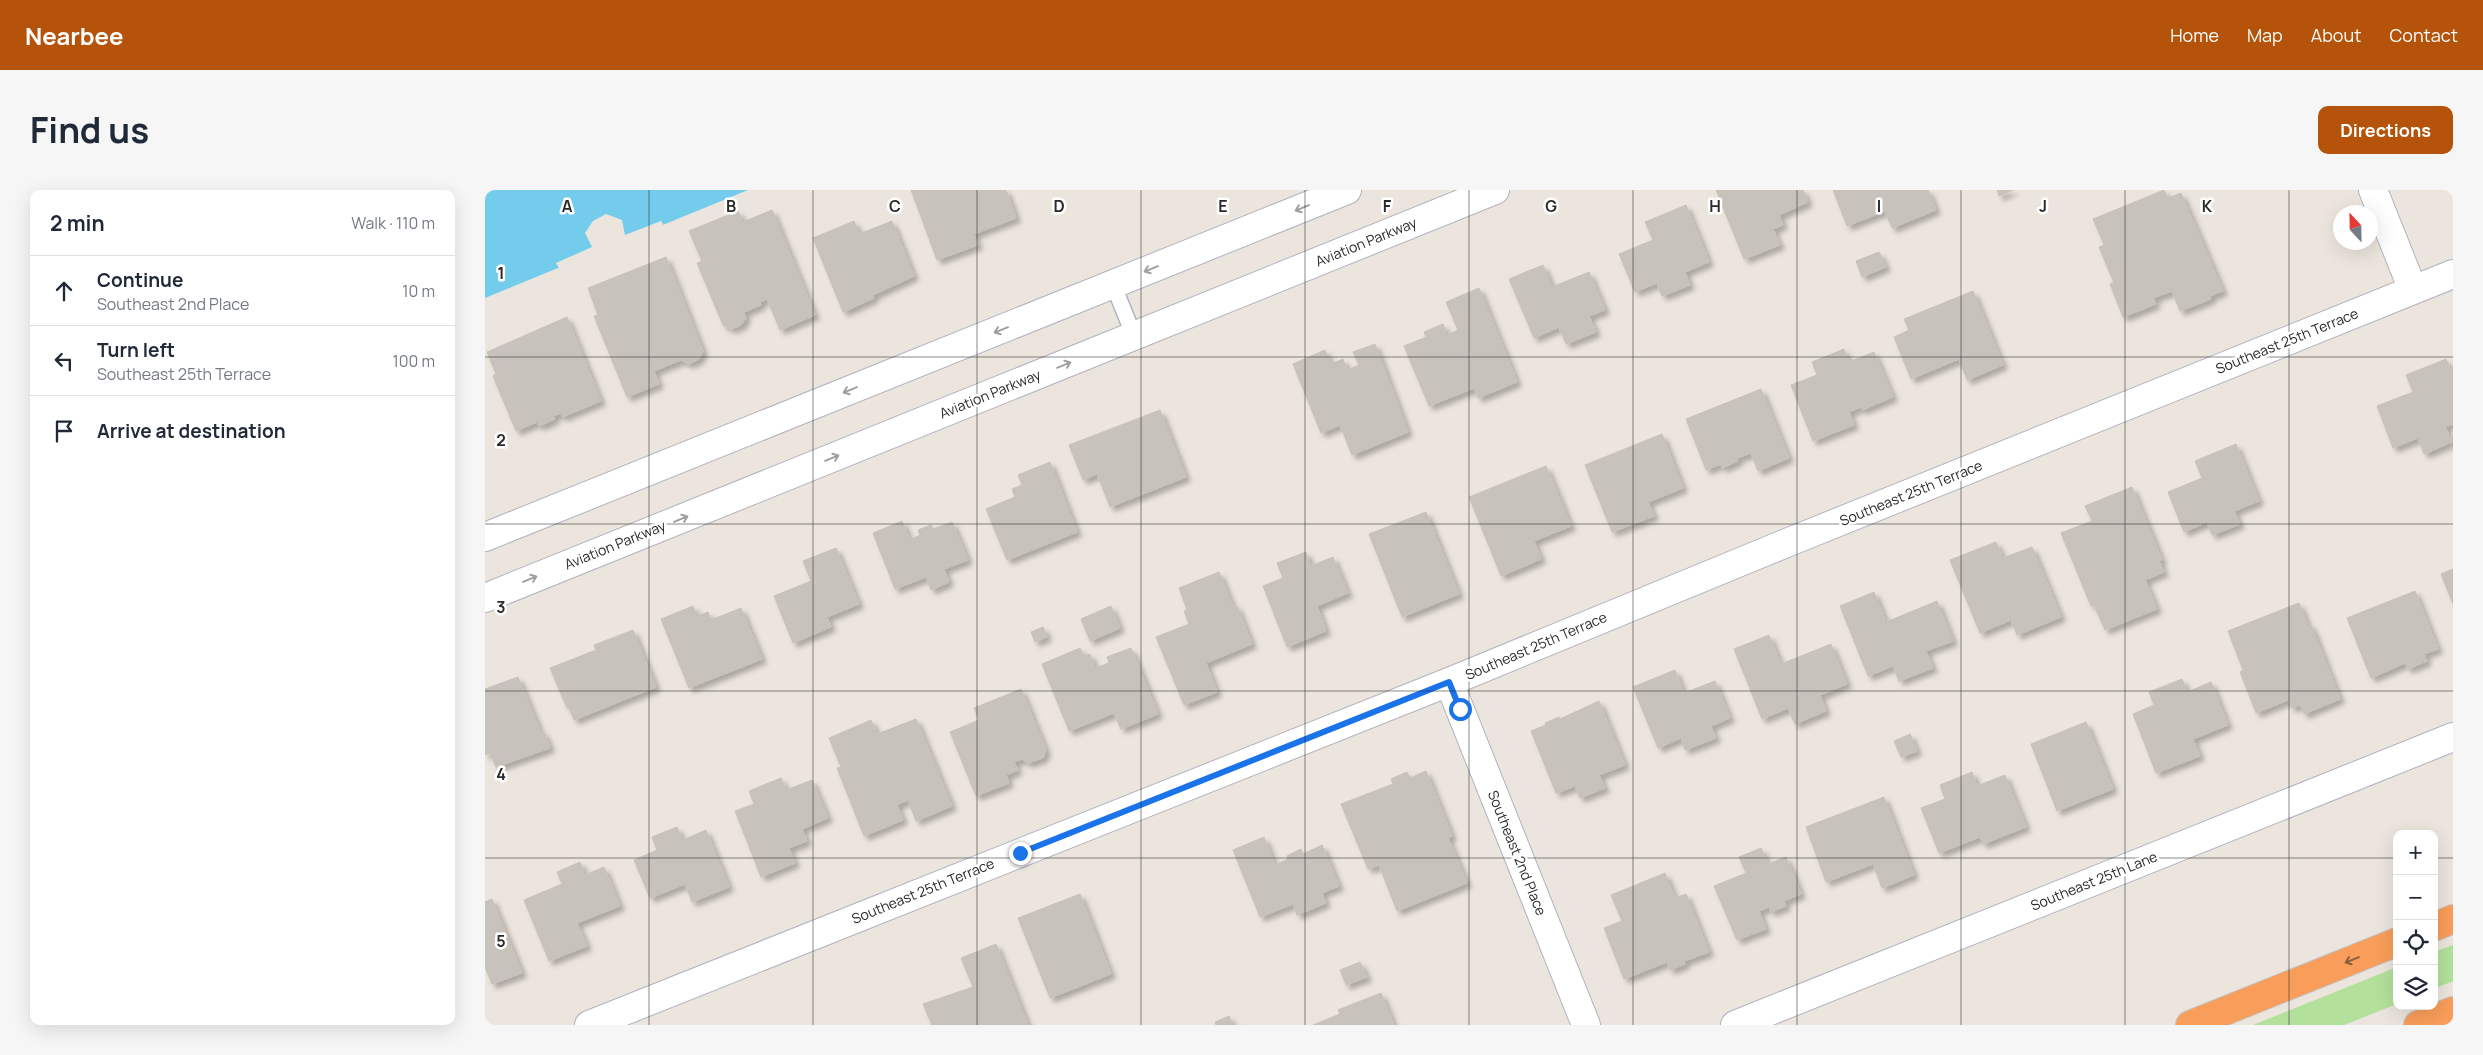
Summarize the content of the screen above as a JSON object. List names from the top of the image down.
{
  "streets": {
    "street": [
      "Aviation Parkway",
      "Southeast 25th Terrace",
      "Southeast 2nd Place",
      "Southeast 25th Lane"
    ]
  },
  "crossings": [
    ["Southeast 25th Terrace", "Southeast 2nd Place"]
  ],
  "north": "top",
  "page": {
    "header": "Nearbee",
    "nav": [
      "Home",
      "Map",
      "About",
      "Contact"
    ],
    "title": "Find us",
    "buttons": "Directions",
    "heading": ["2 min", "Walk · 110 m"],
    "list": [
      ["Continue", "Southeast 2nd Place", "10 m"],
      ["Turn left", "Southeast 25th Terrace", "100 m"],
      "Arrive at destination"
    ],
    "map_buttons": ["+", "−"]
  },
  "grid": {
    "columns": [
      "A",
      "B",
      "C",
      "D",
      "E",
      "F",
      "G",
      "H",
      "I",
      "J",
      "K"
    ],
    "rows": [
      "1",
      "2",
      "3",
      "4",
      "5"
    ]
  }
}
